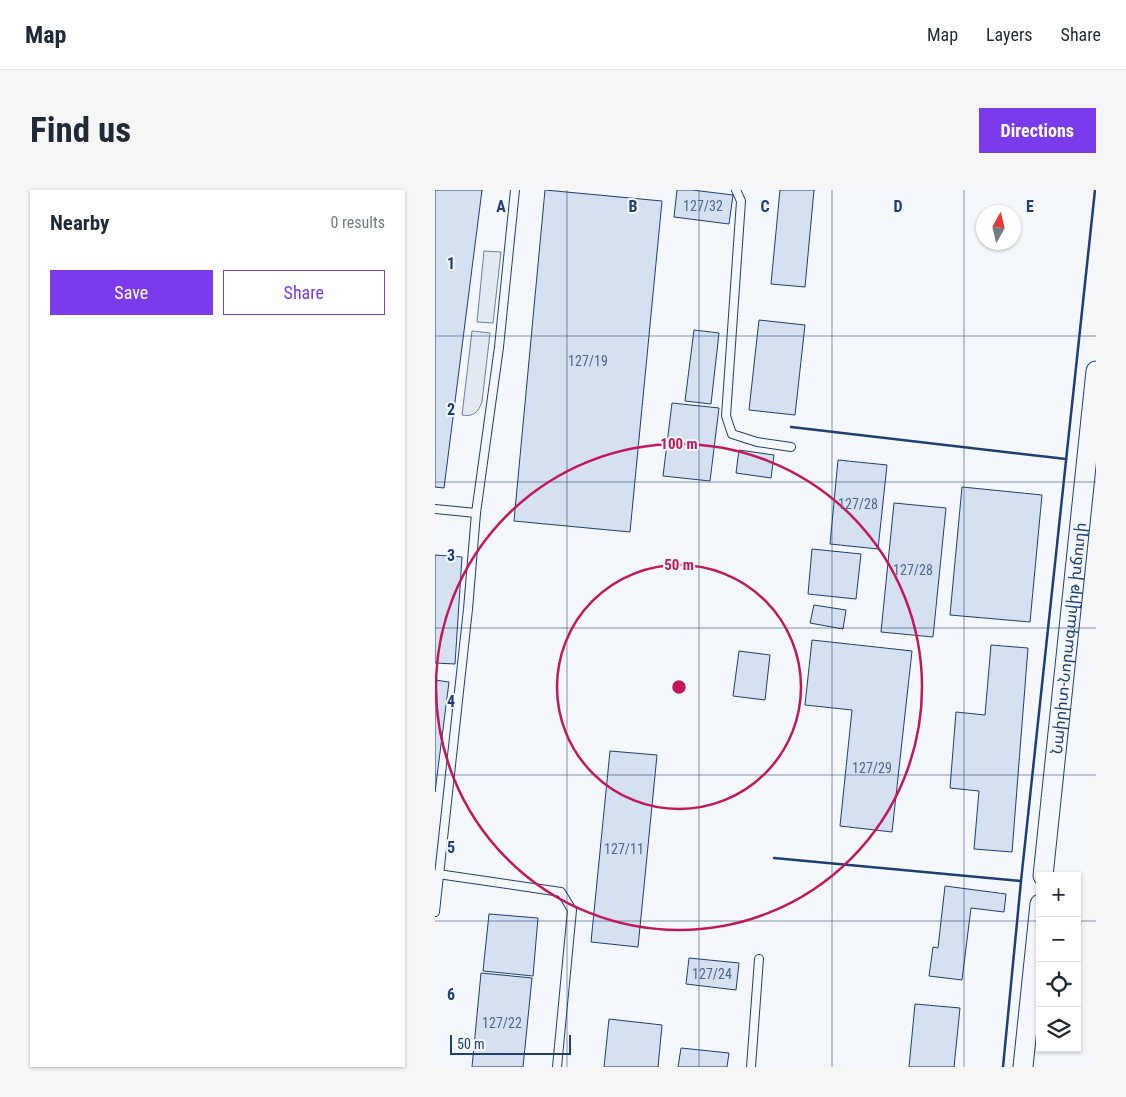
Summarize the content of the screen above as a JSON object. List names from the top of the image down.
{
  "streets": {
    "street": ["Նաիրիտ-Նորագավիթ խճուղի"]
  },
  "house_numbers": [
    "127/32",
    "127/19",
    "127/28",
    "127/28",
    "127/29",
    "127/11",
    "127/24",
    "127/22"
  ],
  "scale_bar": "50 m",
  "north": "top",
  "page": {
    "header": "Map",
    "nav": ["Map", "Layers", "Share"],
    "buttons": [
      "Directions",
      ["Save", "Share"]
    ],
    "title": "Find us",
    "heading": ["Nearby", "0 results"],
    "map_buttons": ["+", "−"],
    "scale": "50 m"
  },
  "grid": {
    "columns": [
      "A",
      "B",
      "C",
      "D",
      "E"
    ],
    "rows": [
      "1",
      "2",
      "3",
      "4",
      "5",
      "6"
    ]
  },
  "rings": ["100 m", "50 m"]
}
